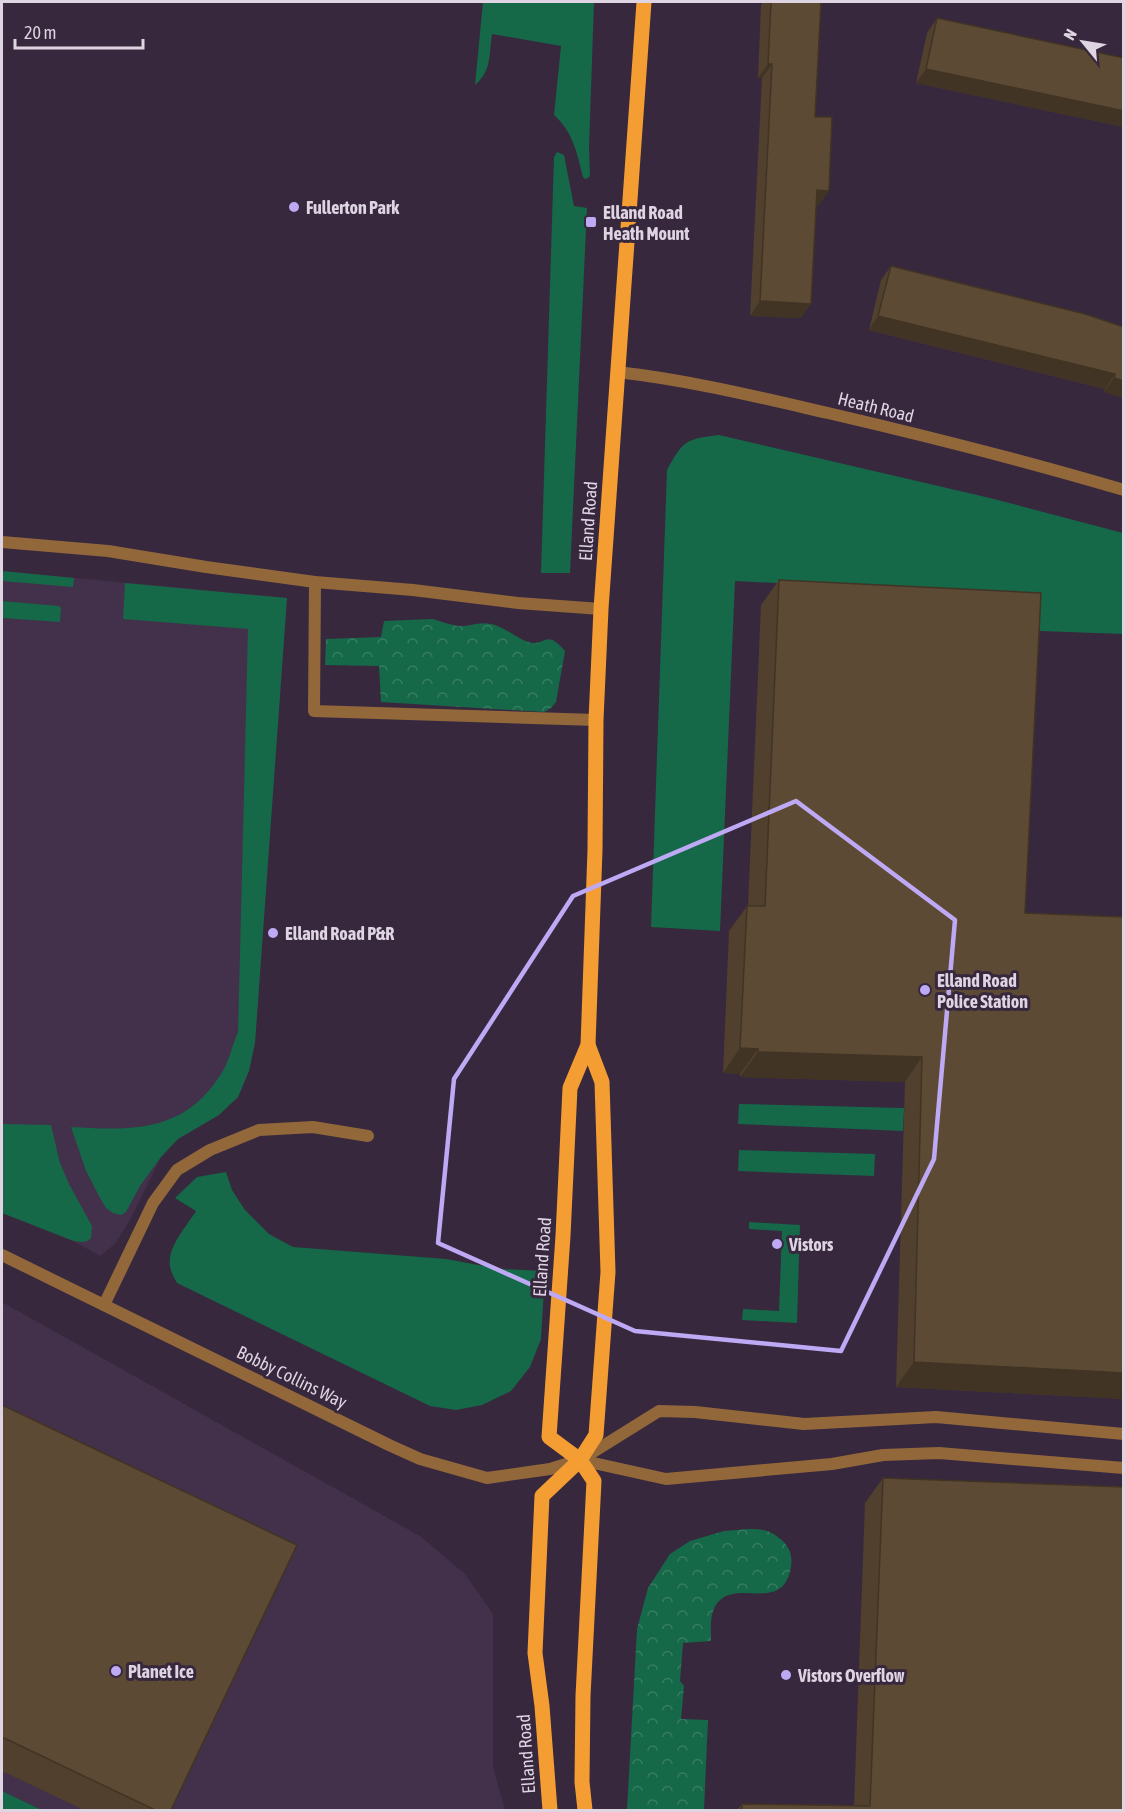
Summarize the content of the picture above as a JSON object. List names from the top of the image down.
{
  "streets": {
    "main road": ["Elland Road"],
    "street": ["Heath Road", "Bobby Collins Way"]
  },
  "crossings": [
    ["Heath Road", "Elland Road"],
    ["Elland Road", "Bobby Collins Way"]
  ],
  "places": {
    "other": [
      "Fullerton Park",
      "Elland Road P&R",
      "Elland Road Police Station",
      "Vistors",
      "Planet Ice",
      "Vistors Overflow"
    ],
    "transit": ["Elland Road Heath Mount"]
  },
  "scale_bar": "20 m",
  "north": "top left"
}
